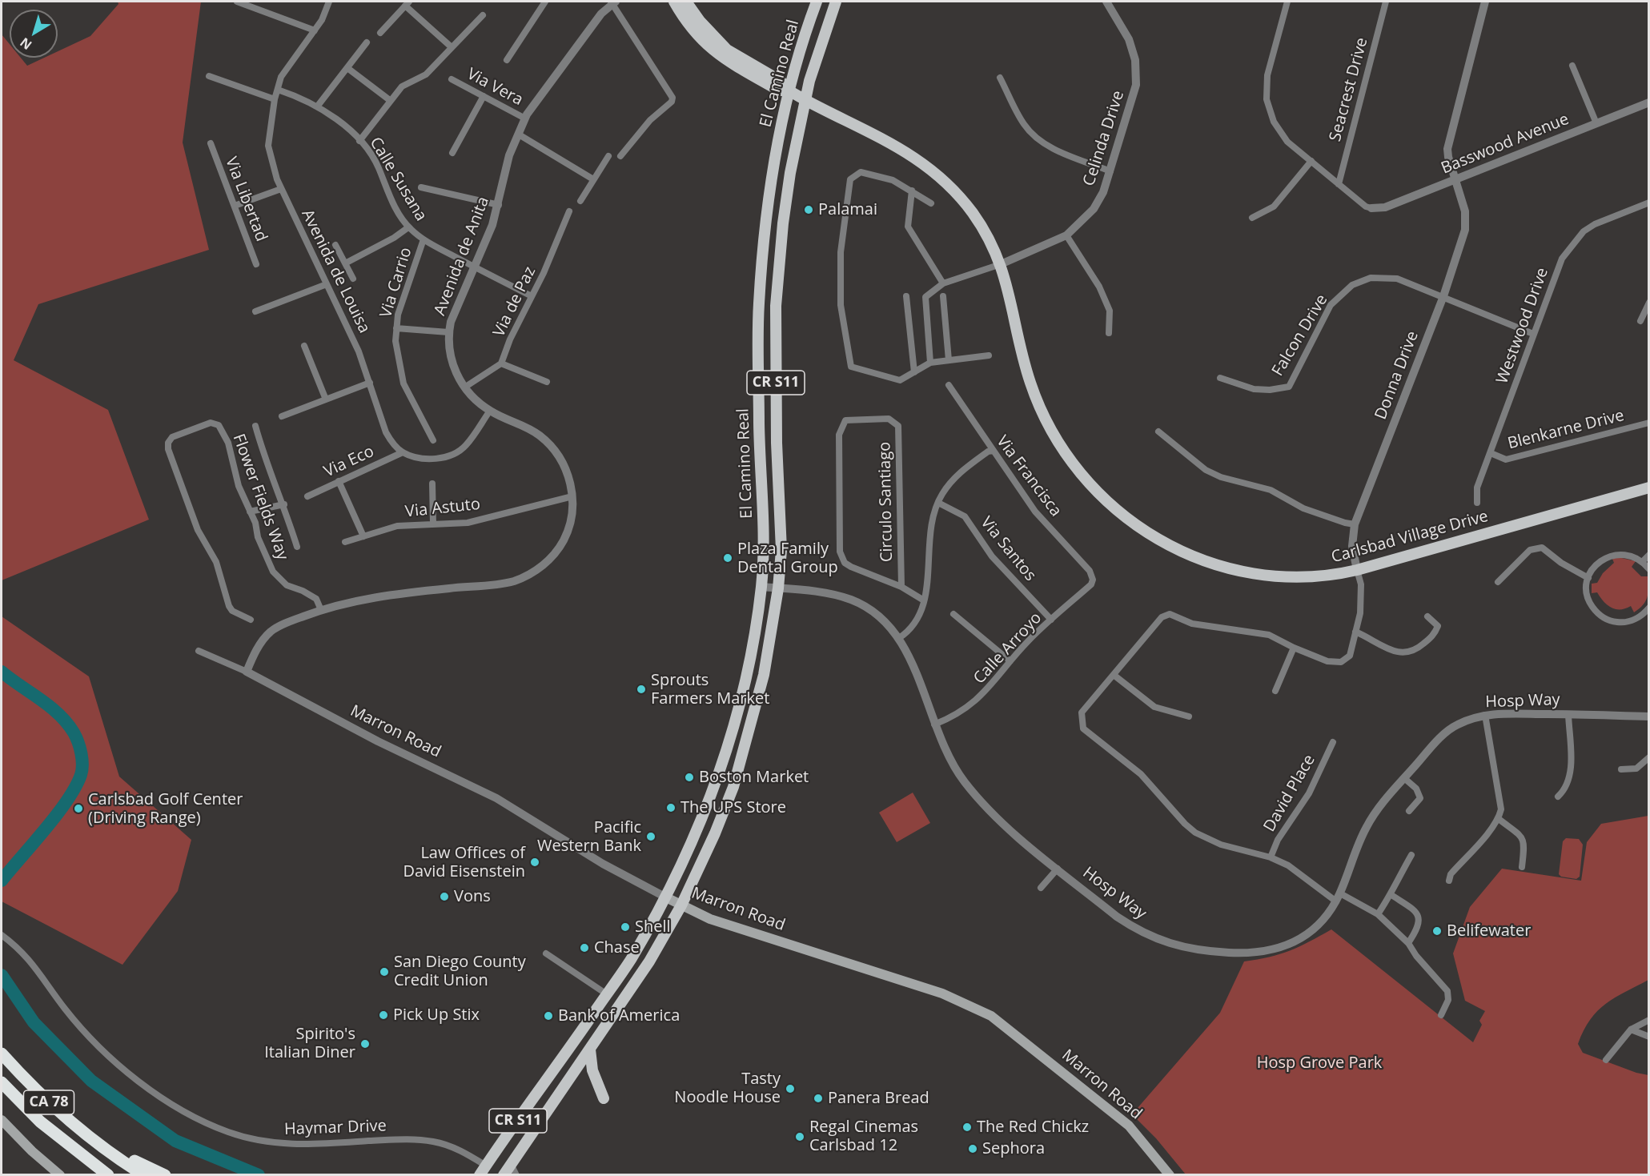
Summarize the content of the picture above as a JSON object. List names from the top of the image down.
{
  "streets": {
    "highway": ["CA 78"],
    "main road": [
      "El Camino Real",
      "CR S11",
      "Carlsbad Village Drive",
      "Marron Road"
    ],
    "street": [
      "Via Vera",
      "Seacrest Drive",
      "Celinda Drive",
      "Basswood Avenue",
      "Calle Susana",
      "Via Libertad",
      "Avenida de Anita",
      "Avenida de Louisa",
      "Via Carrio",
      "Via de Paz",
      "Westwood Drive",
      "Falcon Drive",
      "Donna Drive",
      "Blenkarne Drive",
      "Via Eco",
      "Via Francisca",
      "Flower Fields Way",
      "Circulo Santiago",
      "Via Astuto",
      "Via Santos",
      "Calle Arroyo",
      "Hosp Way",
      "David Place",
      "Haymar Drive"
    ]
  },
  "crossings": [
    ["El Camino Real", "Carlsbad Village Drive"],
    ["El Camino Real", "Hosp Way"],
    ["El Camino Real", "Marron Road"],
    ["El Camino Real", "Haymar Drive"],
    ["Via Vera", "Avenida de Anita"],
    ["Celinda Drive", "Carlsbad Village Drive"],
    ["Basswood Avenue", "Donna Drive"],
    ["Calle Susana", "Avenida de Anita"],
    ["Calle Susana", "Avenida de Louisa"],
    ["Calle Susana", "Via Carrio"],
    ["Calle Susana", "Via de Paz"],
    ["Avenida de Anita", "Flower Fields Way"],
    ["Avenida de Anita", "Via Astuto"],
    ["Avenida de Anita", "Marron Road"],
    ["Avenida de Louisa", "Via Eco"],
    ["Westwood Drive", "Falcon Drive"],
    ["Westwood Drive", "Blenkarne Drive"],
    ["Falcon Drive", "Donna Drive"],
    ["Donna Drive", "Carlsbad Village Drive"],
    ["Via Francisca", "Calle Arroyo"],
    ["Via Santos", "Calle Arroyo"],
    ["Calle Arroyo", "Hosp Way"]
  ],
  "parks": ["Hosp Grove Park"],
  "places": [
    "Palamai",
    "Plaza Family Dental Group",
    "Sprouts Farmers Market",
    "Boston Market",
    "The UPS Store",
    "Carlsbad Golf Center (Driving Range)",
    "Pacific Western Bank",
    "Law Offices of David Eisenstein",
    "Vons",
    "Shell",
    "Belifewater",
    "Chase",
    "San Diego County Credit Union",
    "Pick Up Stix",
    "Bank of America",
    "Spirito's Italian Diner",
    "Tasty Noodle House",
    "Panera Bread",
    "The Red Chickz",
    "Regal Cinemas Carlsbad 12",
    "Sephora"
  ],
  "north": "bottom left"
}
